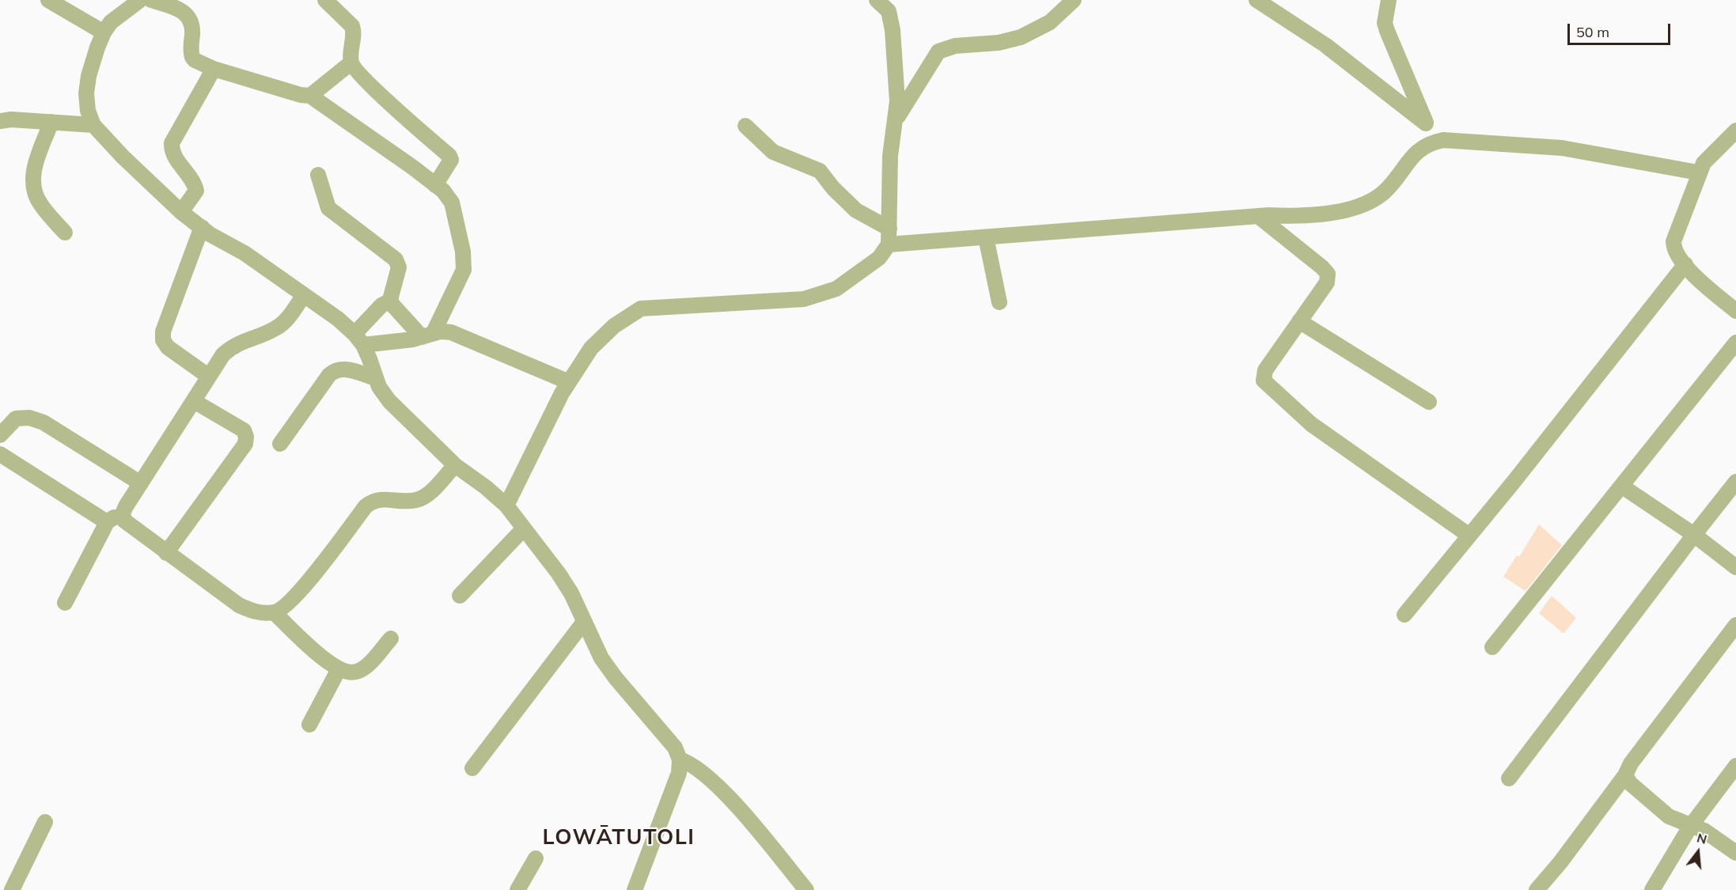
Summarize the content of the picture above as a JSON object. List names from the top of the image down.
{
  "districts": ["LOWĀTUTOLI"],
  "scale_bar": "50 m",
  "north": "top"
}
